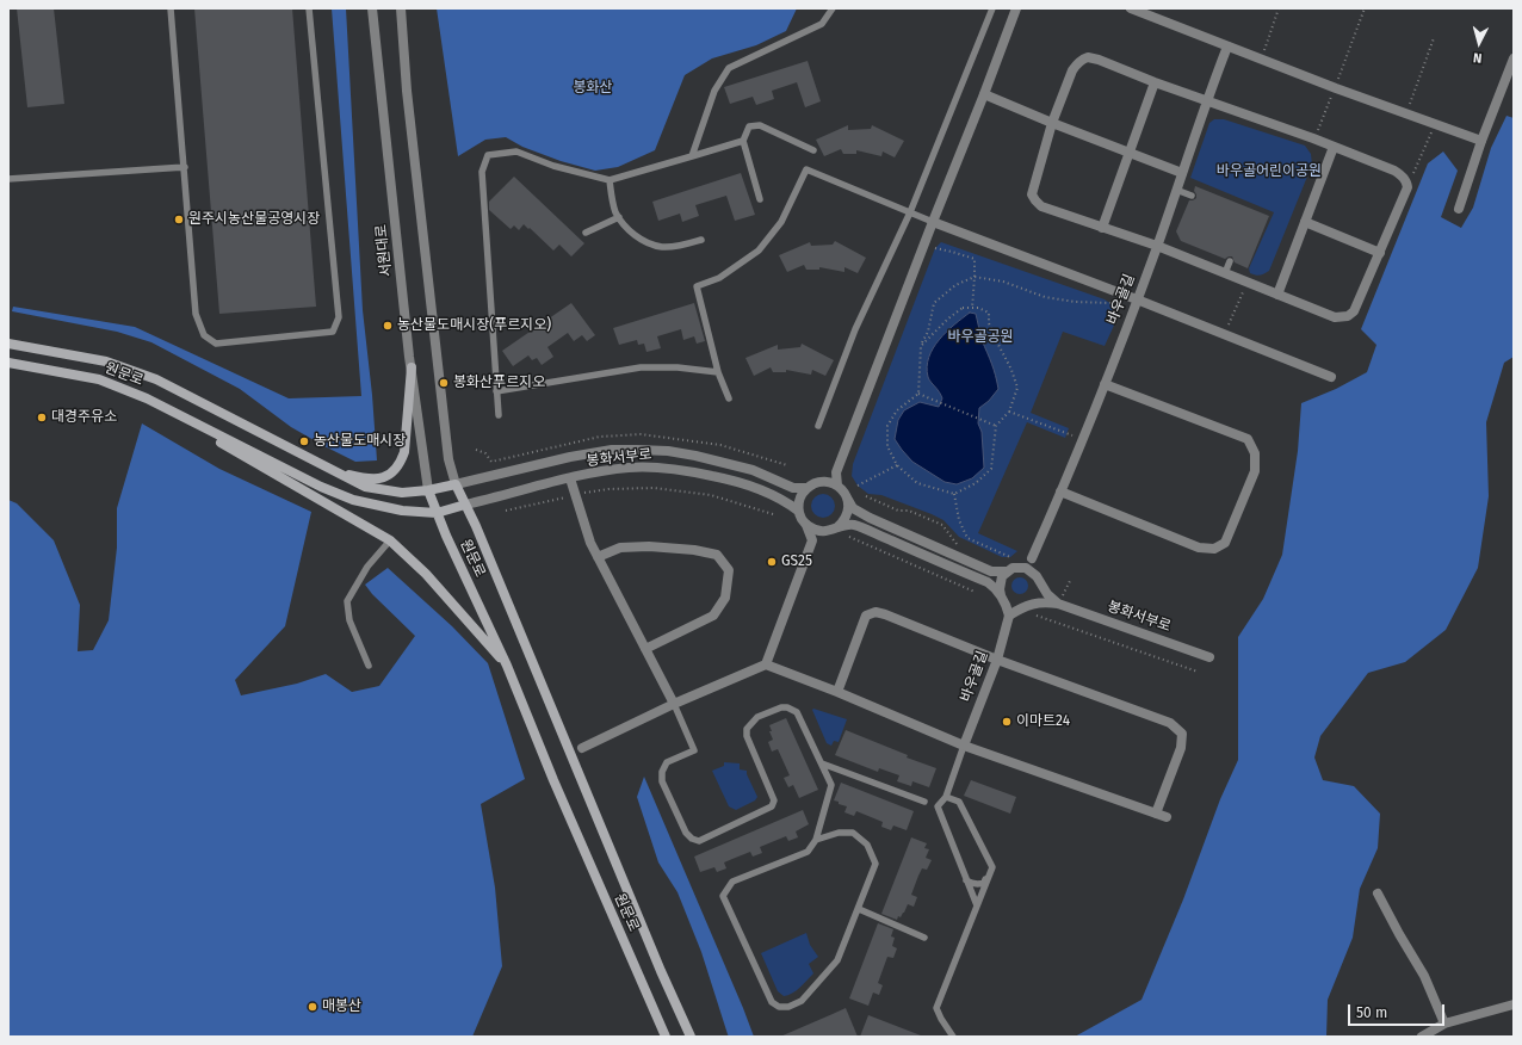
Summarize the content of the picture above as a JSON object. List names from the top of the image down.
{
  "streets": {
    "main road": ["원문로"],
    "street": ["서원대로", "바우골길", "봉화서부로"]
  },
  "crossings": [
    ["서원대로", "원문로"],
    ["원문로", "봉화서부로"]
  ],
  "parks": ["봉화산", "바우골어린이공원", "바우골공원"],
  "places": [
    "원주시농산물공영시장",
    "농산물도매시장(푸르지오)",
    "봉화산푸르지오",
    "대경주유소",
    "농산물도매시장",
    "GS25",
    "이마트24",
    "매봉산"
  ],
  "scale_bar": "50 m",
  "north": "bottom"
}
